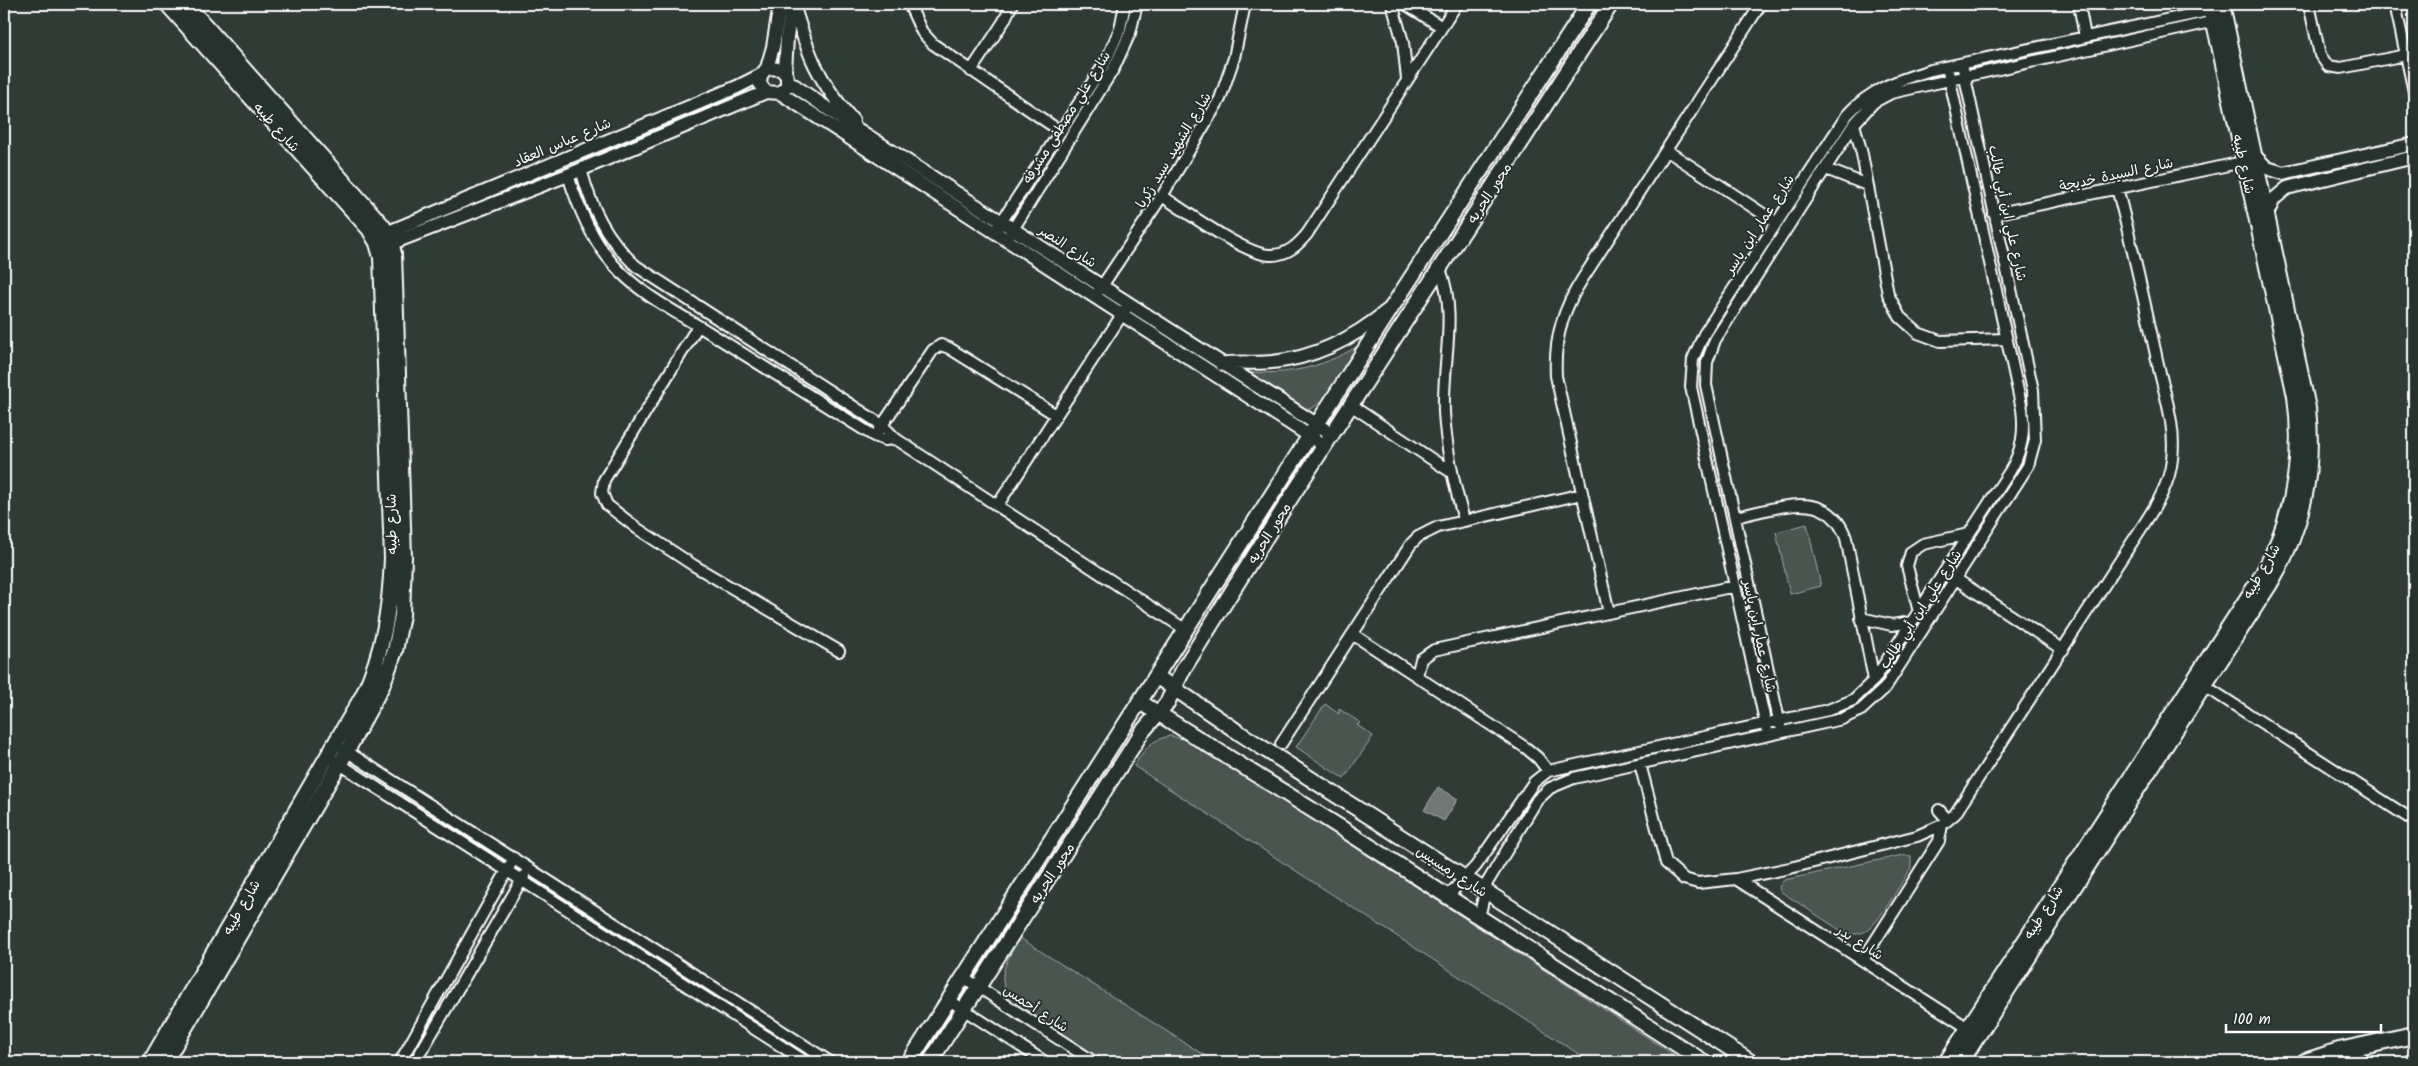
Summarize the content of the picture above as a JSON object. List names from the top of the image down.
{
  "streets": {
    "main road": ["شارع طيبه", "محور الحريه", "شارع رمسيس"],
    "street": [
      "شارع علي مصطفى مشرفه",
      "شارع عباس العقاد",
      "شارع الشهيد سيد زكريا",
      "شارع السيدة خديجة",
      "شارع علي ابن أبي طالب",
      "شارع عمار ابن ياسر",
      "شارع النصر",
      "شارع بدر",
      "شارع أحمس"
    ]
  },
  "crossings": [
    ["شارع علي مصطفى مشرفه", "شارع النصر"],
    ["شارع طيبه", "شارع عباس العقاد"],
    ["شارع طيبه", "شارع السيدة خديجة"],
    ["شارع طيبه", "شارع عمار ابن ياسر"],
    ["شارع طيبه", "شارع بدر"],
    ["شارع عباس العقاد", "شارع النصر"],
    ["شارع الشهيد سيد زكريا", "شارع النصر"],
    ["شارع السيدة خديجة", "شارع علي ابن أبي طالب"],
    ["محور الحريه", "شارع النصر"],
    ["محور الحريه", "شارع رمسيس"],
    ["محور الحريه", "شارع أحمس"],
    ["شارع علي ابن أبي طالب", "شارع عمار ابن ياسر"],
    ["شارع علي ابن أبي طالب", "شارع رمسيس"]
  ],
  "scale_bar": "100 m"
}
